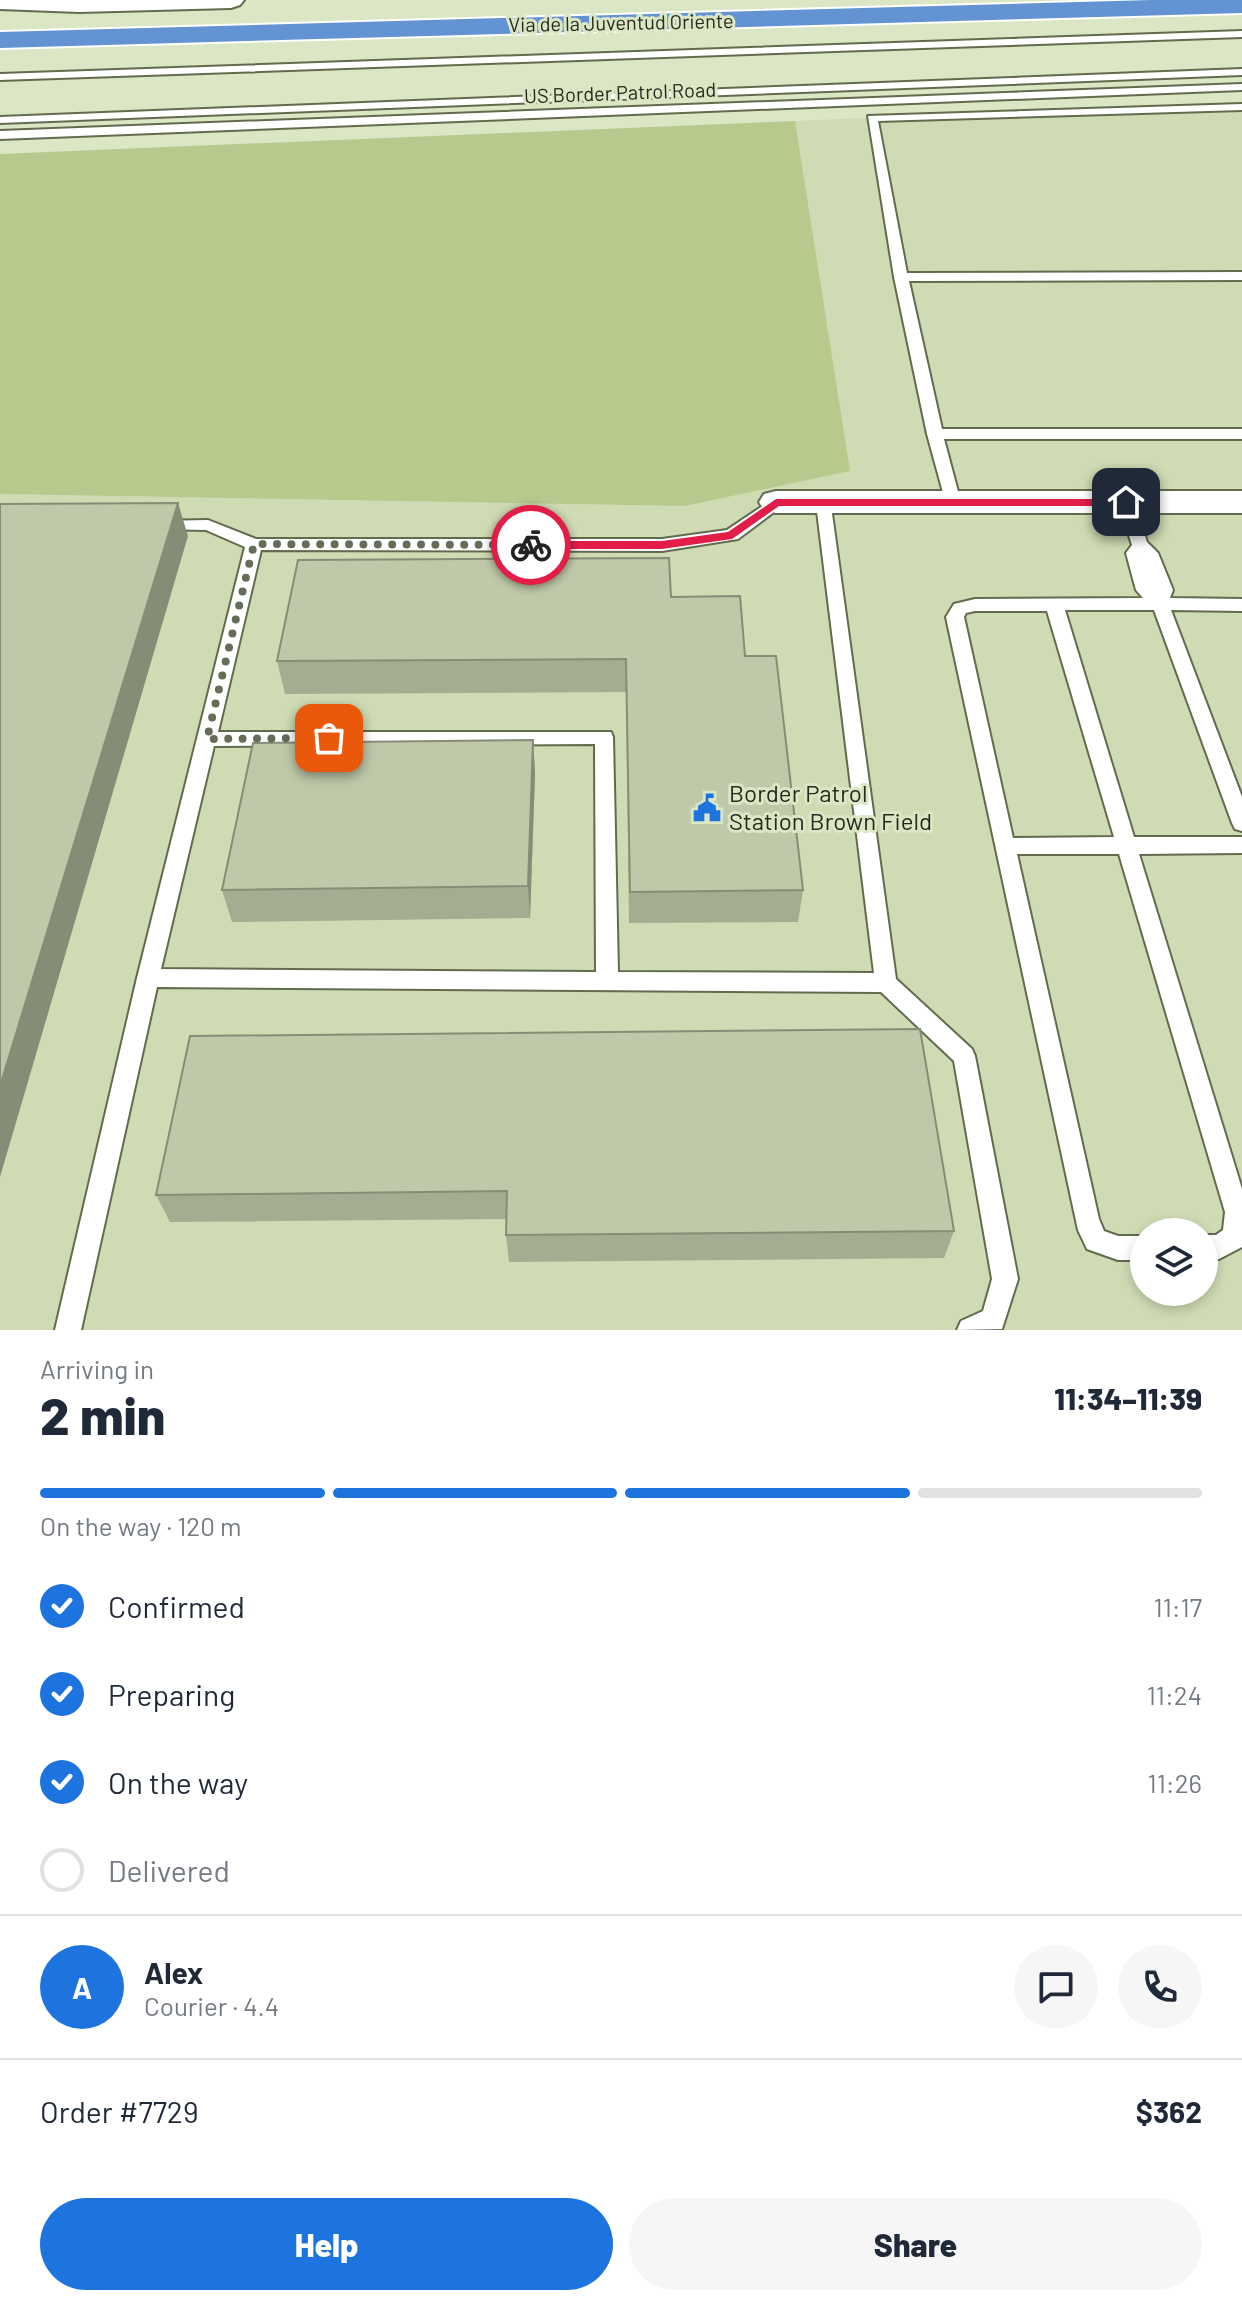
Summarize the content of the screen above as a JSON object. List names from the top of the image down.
{
  "streets": {
    "highway": ["Via de la Juventud Oriente"],
    "lane": ["US Border Patrol Road"]
  },
  "places": {
    "public building": ["Border Patrol Station Brown Field"]
  },
  "page": {
    "heading": ["2 min", "Arriving in", "11:34–11:39"],
    "panel": [
      "Alex",
      "Courier · 4.4",
      "Order #7729",
      "$362"
    ],
    "bar": "On the way · 120 m",
    "list": [
      ["Confirmed", "11:17"],
      ["Preparing", "11:24"],
      ["On the way", "11:26"],
      "Delivered"
    ],
    "round": "A",
    "buttons": ["Help", "Share"]
  }
}
